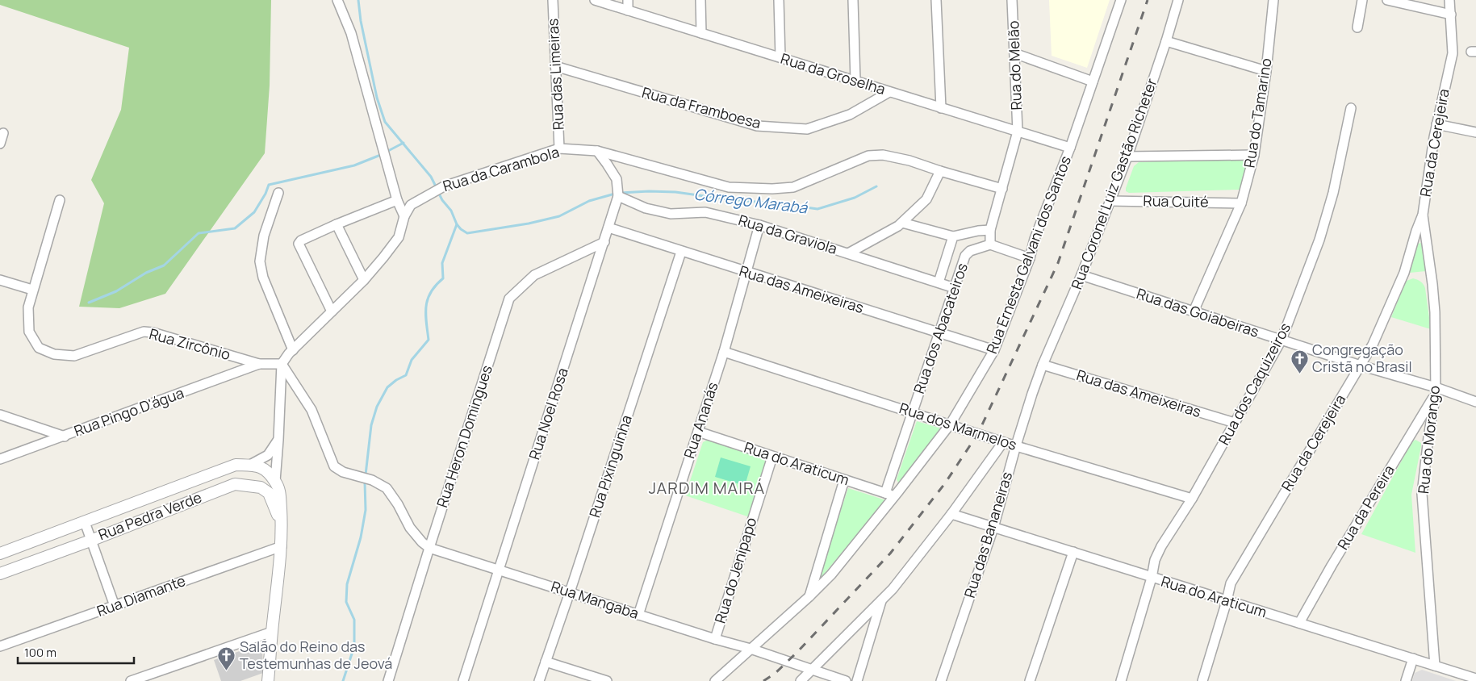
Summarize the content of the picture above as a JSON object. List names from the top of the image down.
{
  "streets": {
    "street": [
      "Rua do Melão",
      "Rua das Limeiras",
      "Rua da Groselha",
      "Rua da Framboesa",
      "Rua do Tamarino",
      "Rua da Cerejeira",
      "Rua da Carambola",
      "Rua Coronel Luiz Gastão Richeter",
      "Rua Cuité",
      "Rua da Graviola",
      "Rua Ernesta Galvani dos Santos",
      "Rua das Ameixeiras",
      "Rua das Goiabeiras",
      "Rua dos Abacateiros",
      "Rua Zircônio",
      "Rua dos Caquizeiros",
      "Rua Pingo D'água",
      "Rua Noel Rosa",
      "Rua Ananás",
      "Rua dos Marmelos",
      "Rua Heron Domingues",
      "Rua do Morango",
      "Rua do Araticum",
      "Rua Pixinguinha",
      "Rua da Pereira",
      "Rua Pedra Verde",
      "Rua das Bananeiras",
      "Rua do Jenipapo",
      "Rua Diamante",
      "Rua Mangaba"
    ]
  },
  "crossings": [
    ["Rua do Melão", "Rua da Groselha"],
    ["Rua das Limeiras", "Rua da Framboesa"],
    ["Rua das Limeiras", "Rua da Carambola"],
    ["Rua da Groselha", "Rua da Framboesa"],
    ["Rua da Groselha", "Rua Ernesta Galvani dos Santos"],
    ["Rua do Tamarino", "Rua Cuité"],
    ["Rua do Tamarino", "Rua das Goiabeiras"],
    ["Rua da Cerejeira", "Rua das Goiabeiras"],
    ["Rua da Cerejeira", "Rua do Morango"],
    ["Rua da Cerejeira", "Rua do Araticum"],
    ["Rua da Carambola", "Rua Zircônio"],
    ["Rua da Carambola", "Rua Noel Rosa"],
    ["Rua da Carambola", "Rua Mangaba"],
    ["Rua Coronel Luiz Gastão Richeter", "Rua Cuité"],
    ["Rua Coronel Luiz Gastão Richeter", "Rua das Ameixeiras"],
    ["Rua Coronel Luiz Gastão Richeter", "Rua das Goiabeiras"],
    ["Rua Coronel Luiz Gastão Richeter", "Rua das Bananeiras"],
    ["Rua da Graviola", "Rua dos Abacateiros"],
    ["Rua da Graviola", "Rua Noel Rosa"],
    ["Rua da Graviola", "Rua Ananás"],
    ["Rua Ernesta Galvani dos Santos", "Rua das Ameixeiras"],
    ["Rua Ernesta Galvani dos Santos", "Rua dos Marmelos"],
    ["Rua Ernesta Galvani dos Santos", "Rua do Araticum"],
    ["Rua Ernesta Galvani dos Santos", "Rua Mangaba"],
    ["Rua das Ameixeiras", "Rua dos Abacateiros"],
    ["Rua das Ameixeiras", "Rua dos Caquizeiros"],
    ["Rua das Ameixeiras", "Rua Noel Rosa"],
    ["Rua das Ameixeiras", "Rua Ananás"],
    ["Rua das Ameixeiras", "Rua Pixinguinha"],
    ["Rua das Ameixeiras", "Rua das Bananeiras"],
    ["Rua das Goiabeiras", "Rua dos Caquizeiros"],
    ["Rua das Goiabeiras", "Rua do Morango"],
    ["Rua das Goiabeiras", "Rua da Pereira"],
    ["Rua dos Abacateiros", "Rua dos Marmelos"],
    ["Rua dos Abacateiros", "Rua do Araticum"],
    ["Rua Zircônio", "Rua Pingo D'água"],
    ["Rua Zircônio", "Rua Mangaba"],
    ["Rua dos Caquizeiros", "Rua dos Marmelos"],
    ["Rua dos Caquizeiros", "Rua do Araticum"],
    ["Rua Noel Rosa", "Rua Heron Domingues"],
    ["Rua Noel Rosa", "Rua Mangaba"],
    ["Rua Ananás", "Rua dos Marmelos"],
    ["Rua Ananás", "Rua do Araticum"],
    ["Rua Ananás", "Rua Mangaba"],
    ["Rua dos Marmelos", "Rua das Bananeiras"],
    ["Rua Heron Domingues", "Rua Mangaba"],
    ["Rua do Morango", "Rua do Araticum"],
    ["Rua do Morango", "Rua da Pereira"],
    ["Rua do Araticum", "Rua da Pereira"],
    ["Rua do Araticum", "Rua das Bananeiras"],
    ["Rua do Araticum", "Rua do Jenipapo"],
    ["Rua Pixinguinha", "Rua Mangaba"],
    ["Rua Pedra Verde", "Rua Diamante"],
    ["Rua do Jenipapo", "Rua Mangaba"]
  ],
  "districts": ["JARDIM MAIRÁ"],
  "water": ["Córrego Marabá"],
  "places": {
    "church": ["Congregação Cristã no Brasil", "Salão do Reino das Testemunhas de Jeová"]
  },
  "scale_bar": "100 m"
}
